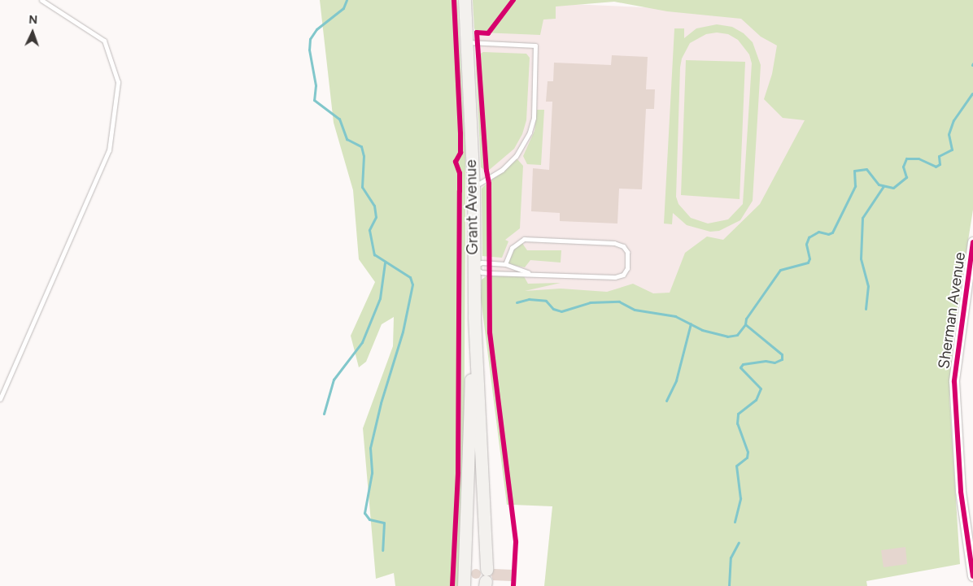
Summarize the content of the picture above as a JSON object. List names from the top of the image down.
{
  "streets": {
    "main road": ["Grant Avenue"],
    "street": ["Sherman Avenue"]
  },
  "north": "top"
}
